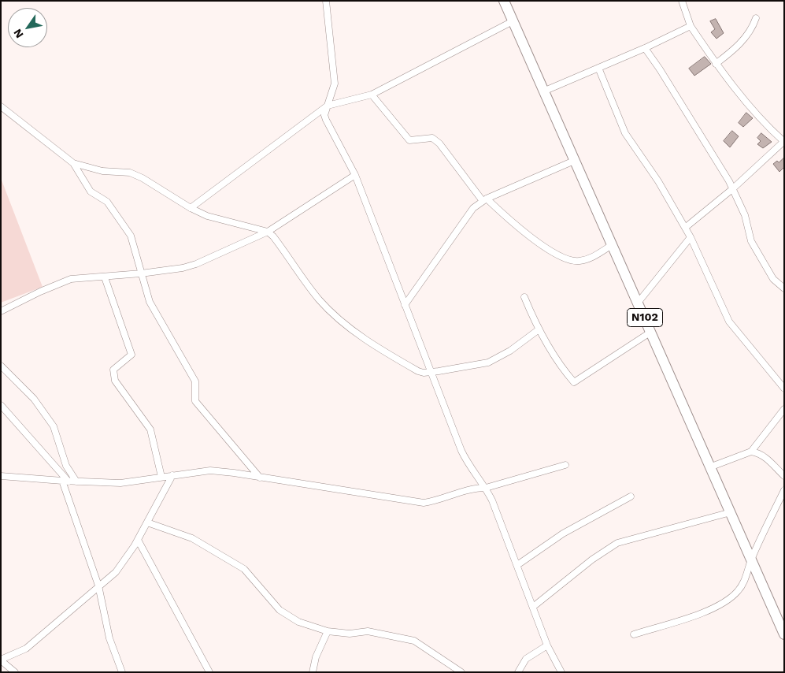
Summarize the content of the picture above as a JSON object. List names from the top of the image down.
{
  "streets": {
    "main road": ["N102"]
  },
  "north": "bottom left"
}
